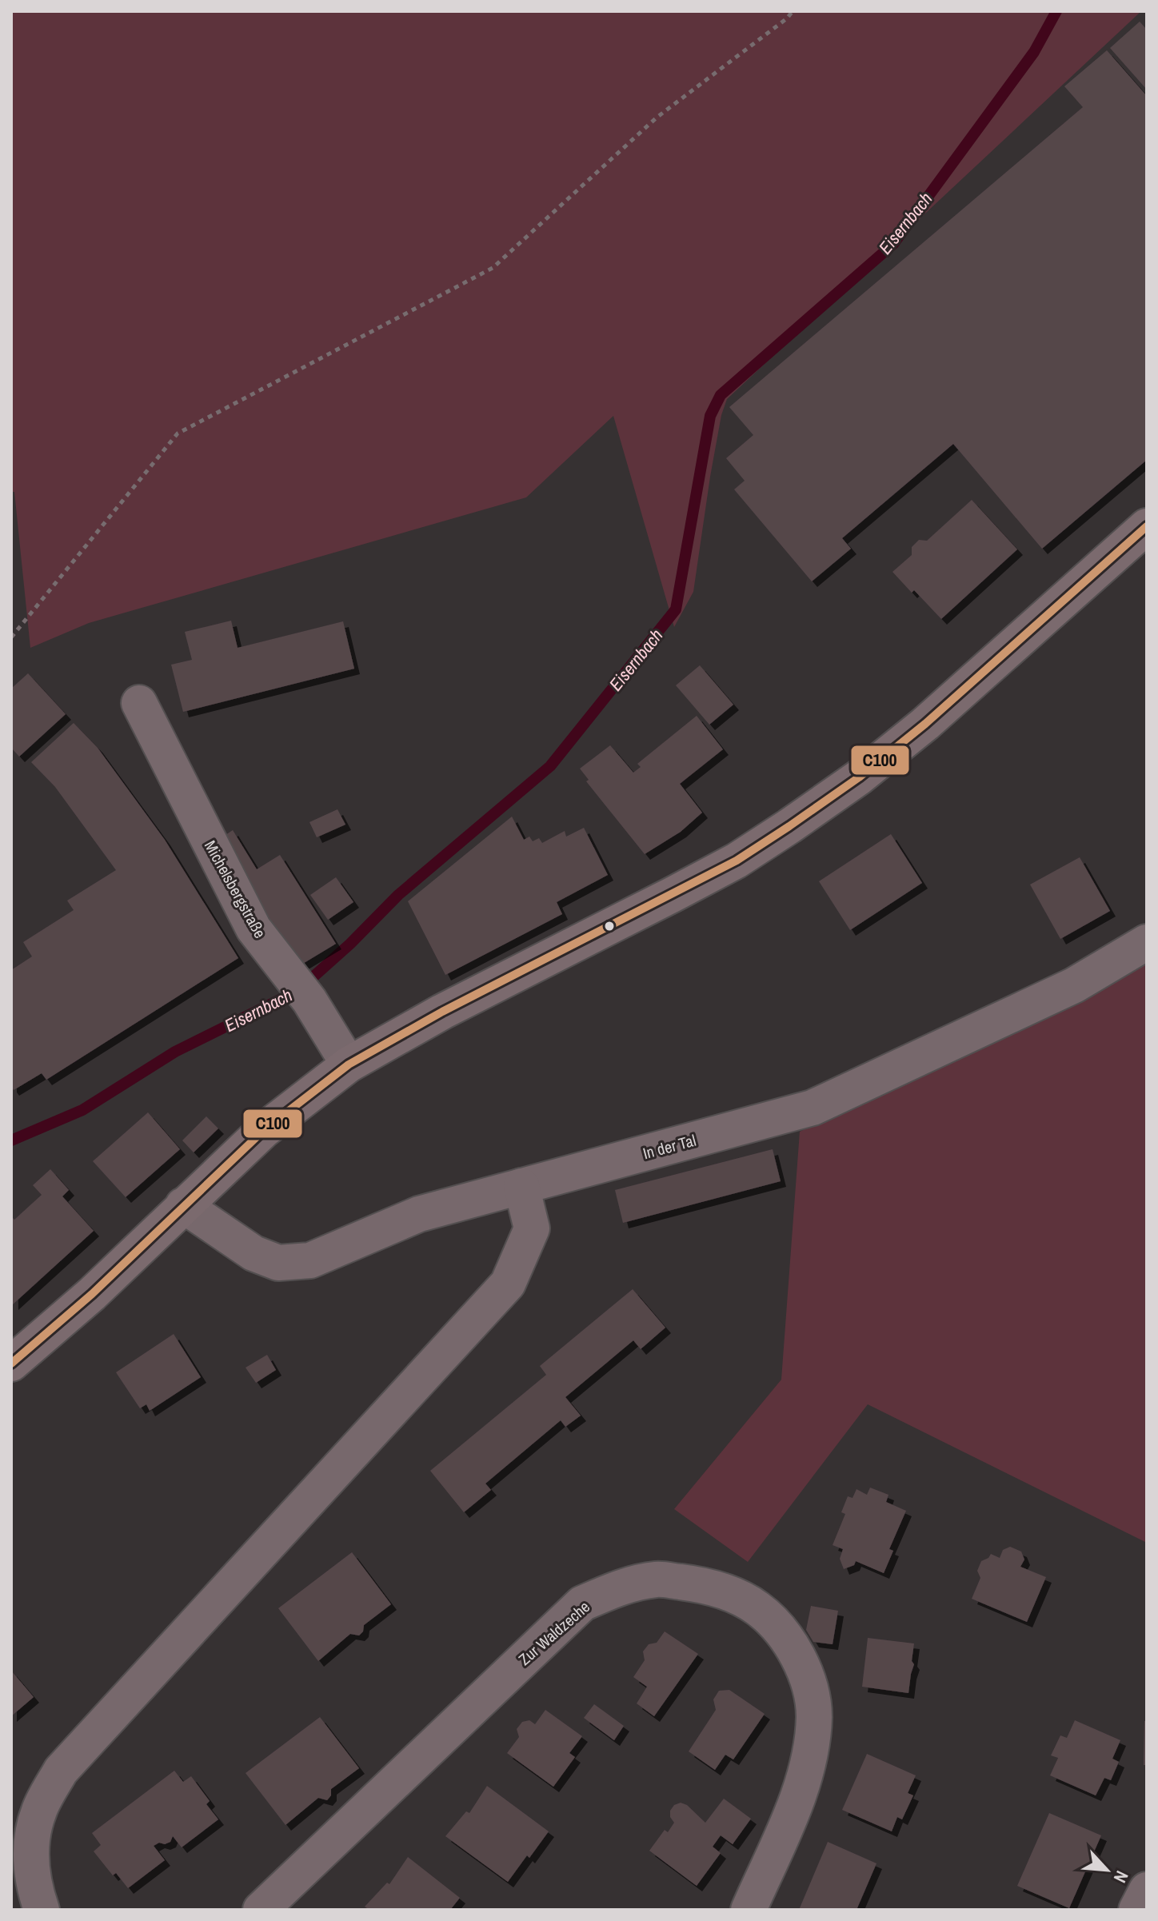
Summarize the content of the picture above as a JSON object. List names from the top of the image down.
{
  "streets": {
    "street": ["Michelsbergstraße", "In der Tal", "Zur Waldzeche"]
  },
  "water": ["Eisernbach"],
  "lines": ["transit line C100"],
  "north": "bottom right"
}
